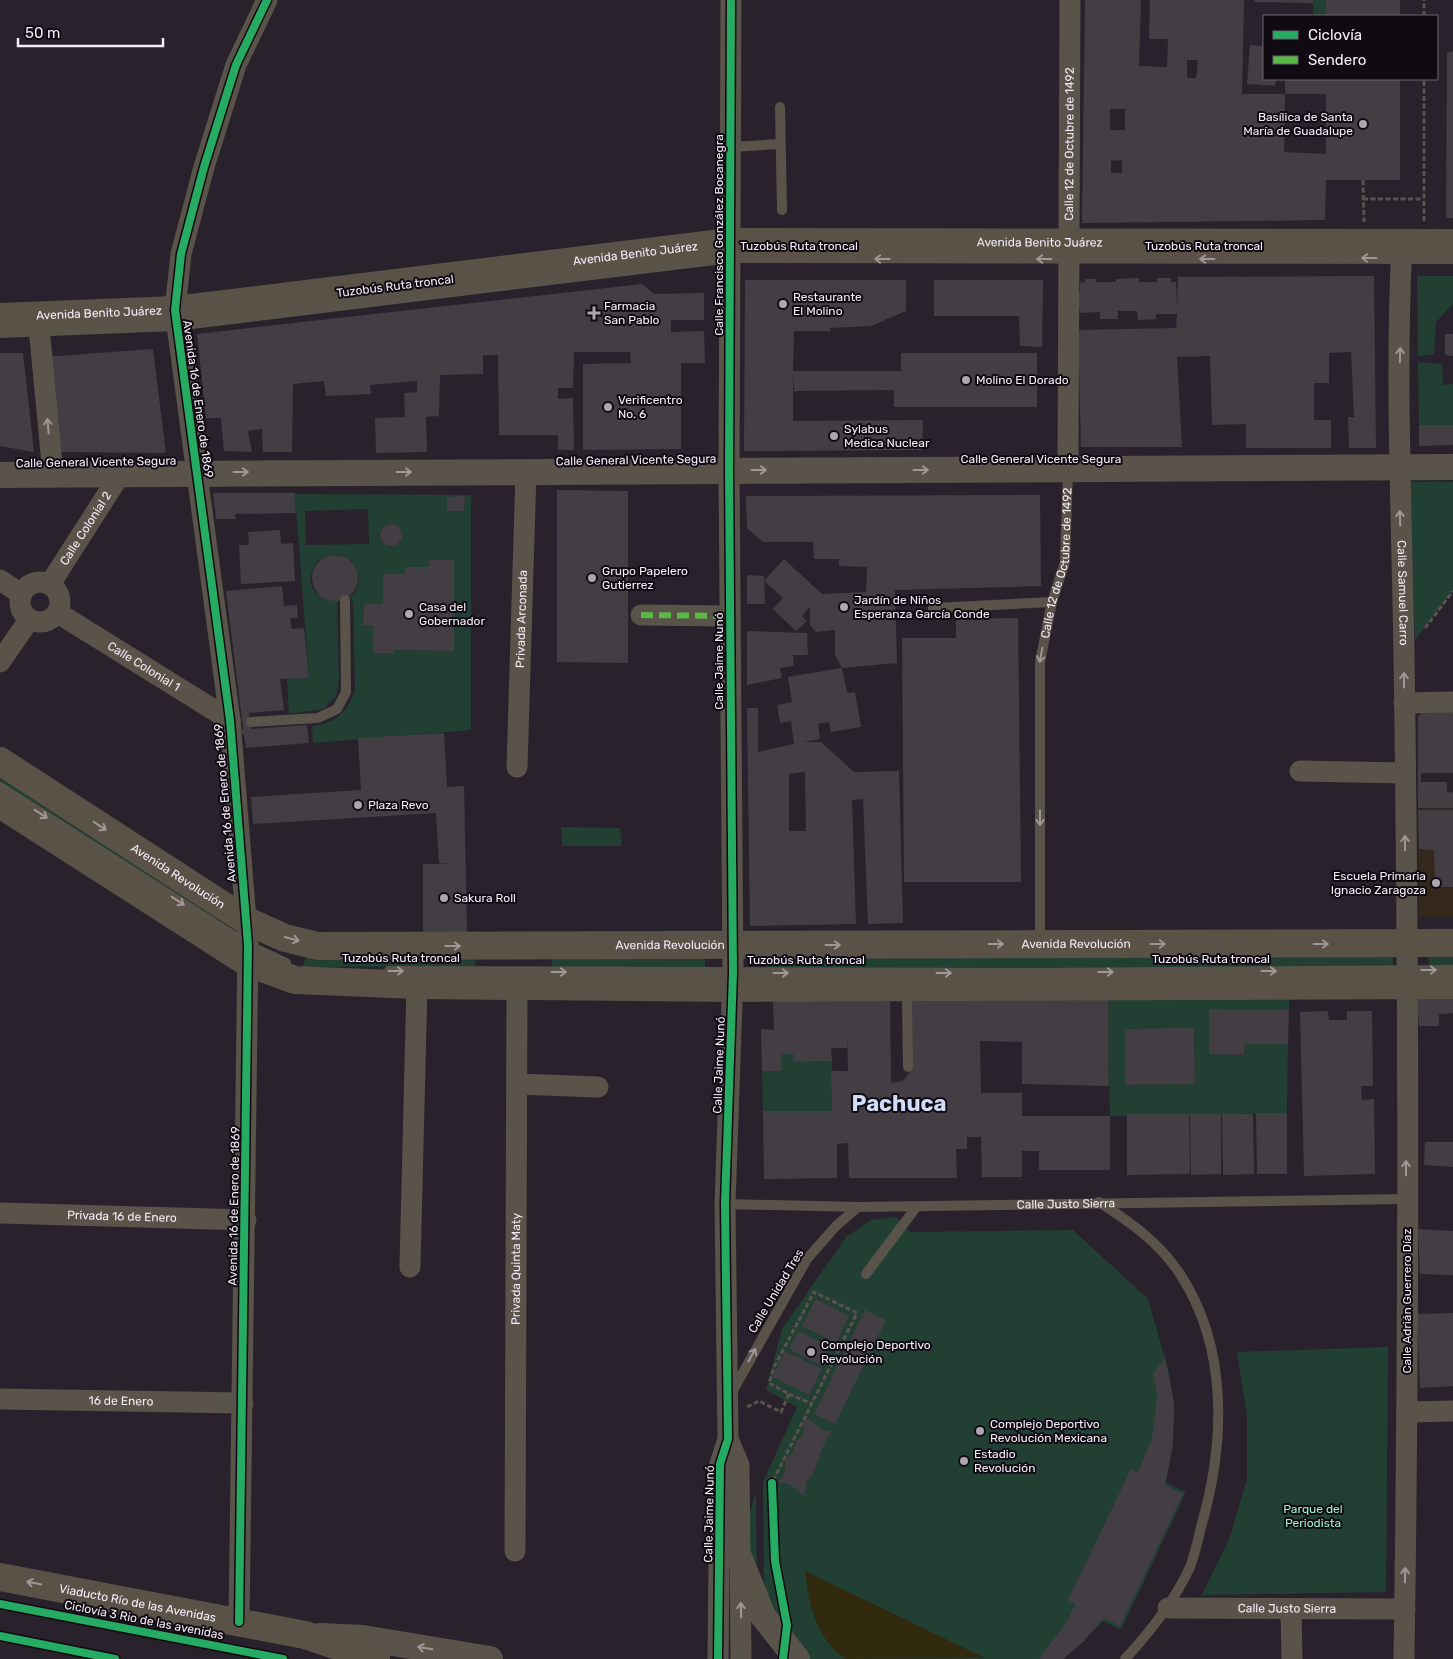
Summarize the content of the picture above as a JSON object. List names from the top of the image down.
{
  "streets": {
    "main road": ["Avenida Benito Juárez", "Avenida Revolución", "Viaducto Río de las Avenidas"],
    "street": [
      "Calle 12 de Octubre de 1492",
      "Calle Francisco González Bocanegra",
      "Avenida 16 de Enero de 1869",
      "Calle General Vicente Segura",
      "Calle Colonial 2",
      "Calle Samuel Carro",
      "Privada Arconada",
      "Calle Jaime Nunó",
      "Calle Colonial 1",
      "Calle Justo Sierra",
      "Privada 16 de Enero",
      "Privada Quinta Maty",
      "Calle Adrián Guerrero Díaz",
      "16 de Enero"
    ],
    "lane": ["Tuzobús Ruta troncal", "Calle Unidad Tres"],
    "cycle path": ["Ciclovía 3 Rio de las avenidas"]
  },
  "crossings": [
    ["Calle 12 de Octubre de 1492", "Avenida Benito Juárez"],
    ["Calle 12 de Octubre de 1492", "Calle General Vicente Segura"],
    ["Calle 12 de Octubre de 1492", "Avenida Revolución"],
    ["Calle Francisco González Bocanegra", "Avenida Benito Juárez"],
    ["Calle Francisco González Bocanegra", "Calle General Vicente Segura"],
    ["Calle Francisco González Bocanegra", "Calle Jaime Nunó"],
    ["Avenida Benito Juárez", "Avenida 16 de Enero de 1869"],
    ["Avenida Benito Juárez", "Calle Samuel Carro"],
    ["Tuzobús Ruta troncal", "Calle Samuel Carro"],
    ["Tuzobús Ruta troncal", "Calle Jaime Nunó"],
    ["Tuzobús Ruta troncal", "Avenida Revolución"],
    ["Tuzobús Ruta troncal", "Calle Adrián Guerrero Díaz"],
    ["Avenida 16 de Enero de 1869", "Calle General Vicente Segura"],
    ["Avenida 16 de Enero de 1869", "Calle Colonial 1"],
    ["Avenida 16 de Enero de 1869", "Avenida Revolución"],
    ["Avenida 16 de Enero de 1869", "Privada 16 de Enero"],
    ["Avenida 16 de Enero de 1869", "16 de Enero"],
    ["Avenida 16 de Enero de 1869", "Viaducto Río de las Avenidas"],
    ["Calle General Vicente Segura", "Calle Colonial 2"],
    ["Calle General Vicente Segura", "Calle Samuel Carro"],
    ["Calle General Vicente Segura", "Privada Arconada"],
    ["Calle General Vicente Segura", "Calle Jaime Nunó"],
    ["Calle Colonial 2", "Calle Colonial 1"],
    ["Calle Samuel Carro", "Avenida Revolución"],
    ["Calle Samuel Carro", "Calle Adrián Guerrero Díaz"],
    ["Calle Jaime Nunó", "Avenida Revolución"],
    ["Calle Jaime Nunó", "Calle Justo Sierra"],
    ["Calle Jaime Nunó", "Calle Unidad Tres"],
    ["Avenida Revolución", "Privada Quinta Maty"],
    ["Avenida Revolución", "Calle Adrián Guerrero Díaz"],
    ["Calle Justo Sierra", "Calle Unidad Tres"],
    ["Calle Justo Sierra", "Calle Adrián Guerrero Díaz"]
  ],
  "one_way": [
    "Calle 12 de Octubre de 1492",
    "Avenida Benito Juárez",
    "Tuzobús Ruta troncal",
    "Calle General Vicente Segura",
    "Calle Samuel Carro",
    "Calle Unidad Tres",
    "Calle Adrián Guerrero Díaz",
    "Viaducto Río de las Avenidas"
  ],
  "districts": ["Pachuca"],
  "parks": ["Parque del Periodista"],
  "places": {
    "other": [
      "Basílica de Santa María de Guadalupe",
      "Restaurante El Molino",
      "Molino El Dorado",
      "Verificentro No. 6",
      "Sylabus Medica Nuclear",
      "Grupo Papelero Gutierrez",
      "Jardín de Niños Esperanza García Conde",
      "Casa del Gobernador",
      "Plaza Revo",
      "Escuela Primaria Ignacio Zaragoza",
      "Sakura Roll",
      "Complejo Deportivo Revolución",
      "Complejo Deportivo Revolución Mexicana",
      "Estadio Revolución"
    ],
    "health": ["Farmacia San Pablo"]
  },
  "legend": ["Ciclovía", "Sendero"],
  "scale_bar": "50 m"
}
